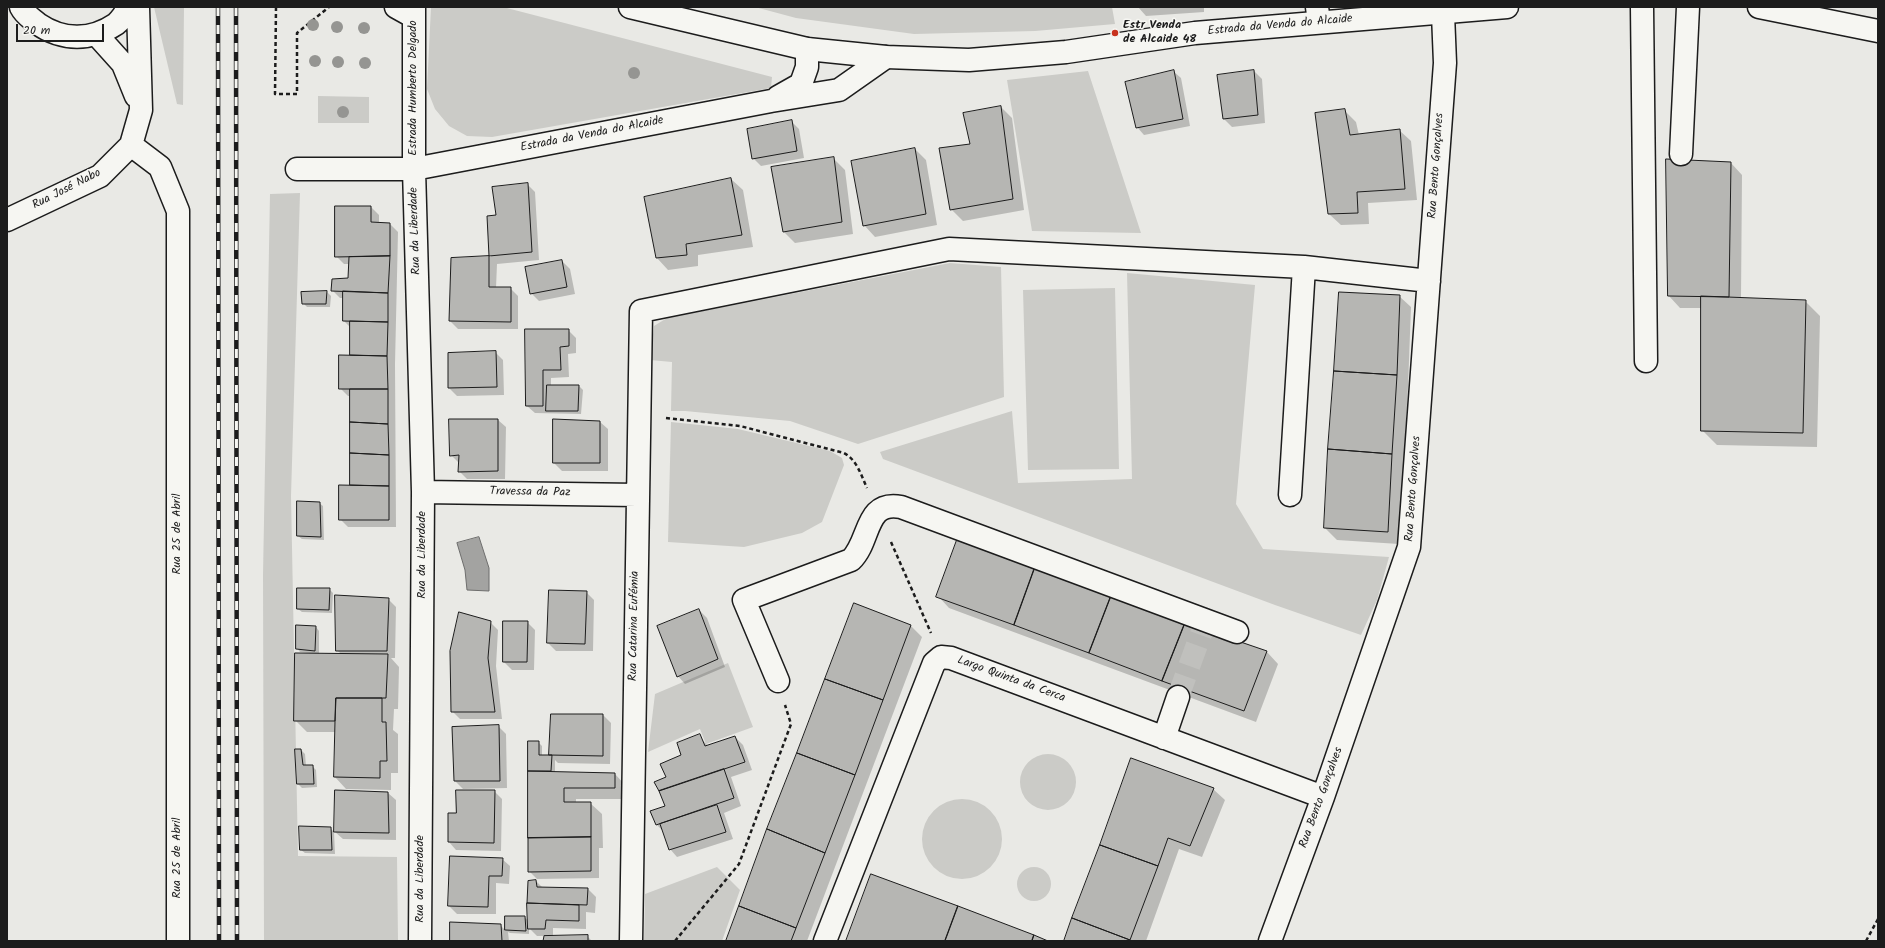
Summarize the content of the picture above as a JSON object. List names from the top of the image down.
{
  "streets": {
    "street": [
      "Estrada da Venda do Alcaide",
      "Estrada Humberto Delgado",
      "Rua Bento Gonçalves",
      "Rua José Nabo",
      "Rua da Liberdade",
      "Travessa da Paz",
      "Rua 25 de Abril",
      "Rua Catarina Eufémia",
      "Largo Quinta da Cerca"
    ]
  },
  "crossings": [
    ["Estrada da Venda do Alcaide", "Estrada Humberto Delgado"],
    ["Estrada da Venda do Alcaide", "Rua Bento Gonçalves"],
    ["Estrada da Venda do Alcaide", "Rua da Liberdade"],
    ["Estrada Humberto Delgado", "Rua da Liberdade"],
    ["Rua Bento Gonçalves", "Largo Quinta da Cerca"],
    ["Rua José Nabo", "Rua 25 de Abril"],
    ["Rua da Liberdade", "Travessa da Paz"],
    ["Travessa da Paz", "Rua Catarina Eufémia"]
  ],
  "places": ["Estr Venda de Alcaide 48"],
  "scale_bar": "20 m"
}
